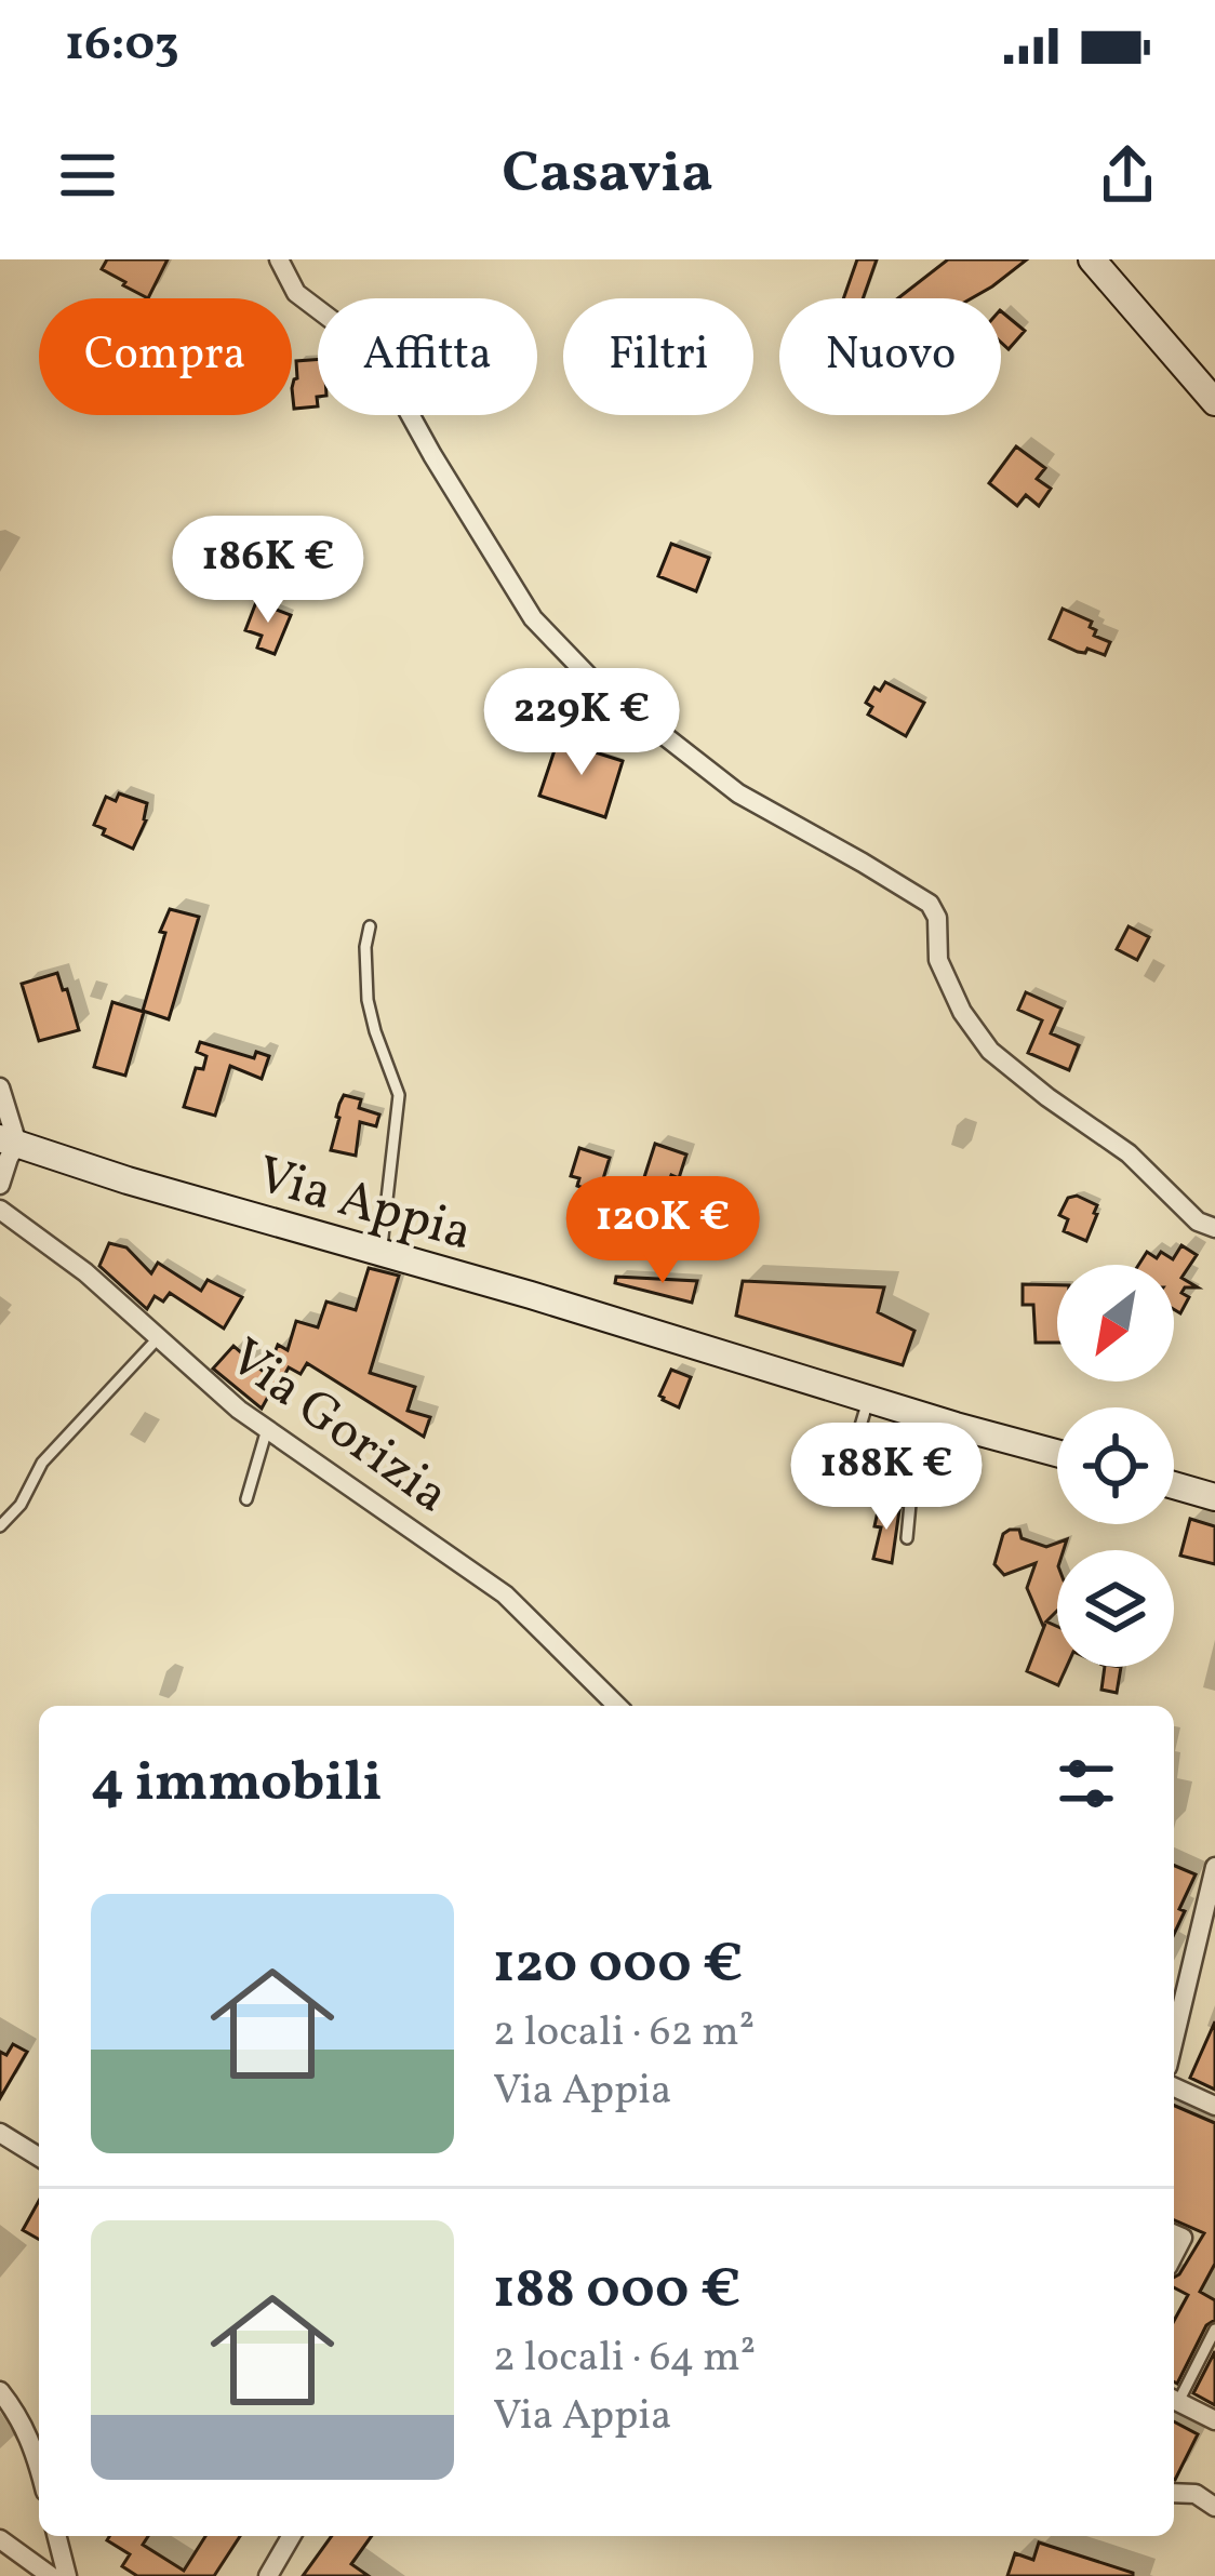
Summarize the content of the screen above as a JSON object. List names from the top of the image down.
{
  "streets": {
    "main road": ["Via Appia"],
    "street": ["Via Gorizia"]
  },
  "north": "bottom left",
  "page": {
    "status": "16:03",
    "header": "Casavia",
    "chip": [
      "Compra",
      "Affitta",
      "Filtri",
      "Nuovo"
    ],
    "price": [
      "186K €",
      "229K €",
      "120K €",
      "188K €"
    ],
    "heading": "4 immobili",
    "list": [
      {
        "name": "120 000 €",
        "note": "2 locali · 62 m² · Via Appia"
      },
      {
        "name": "188 000 €",
        "note": "2 locali · 64 m² · Via Appia"
      }
    ]
  }
}
